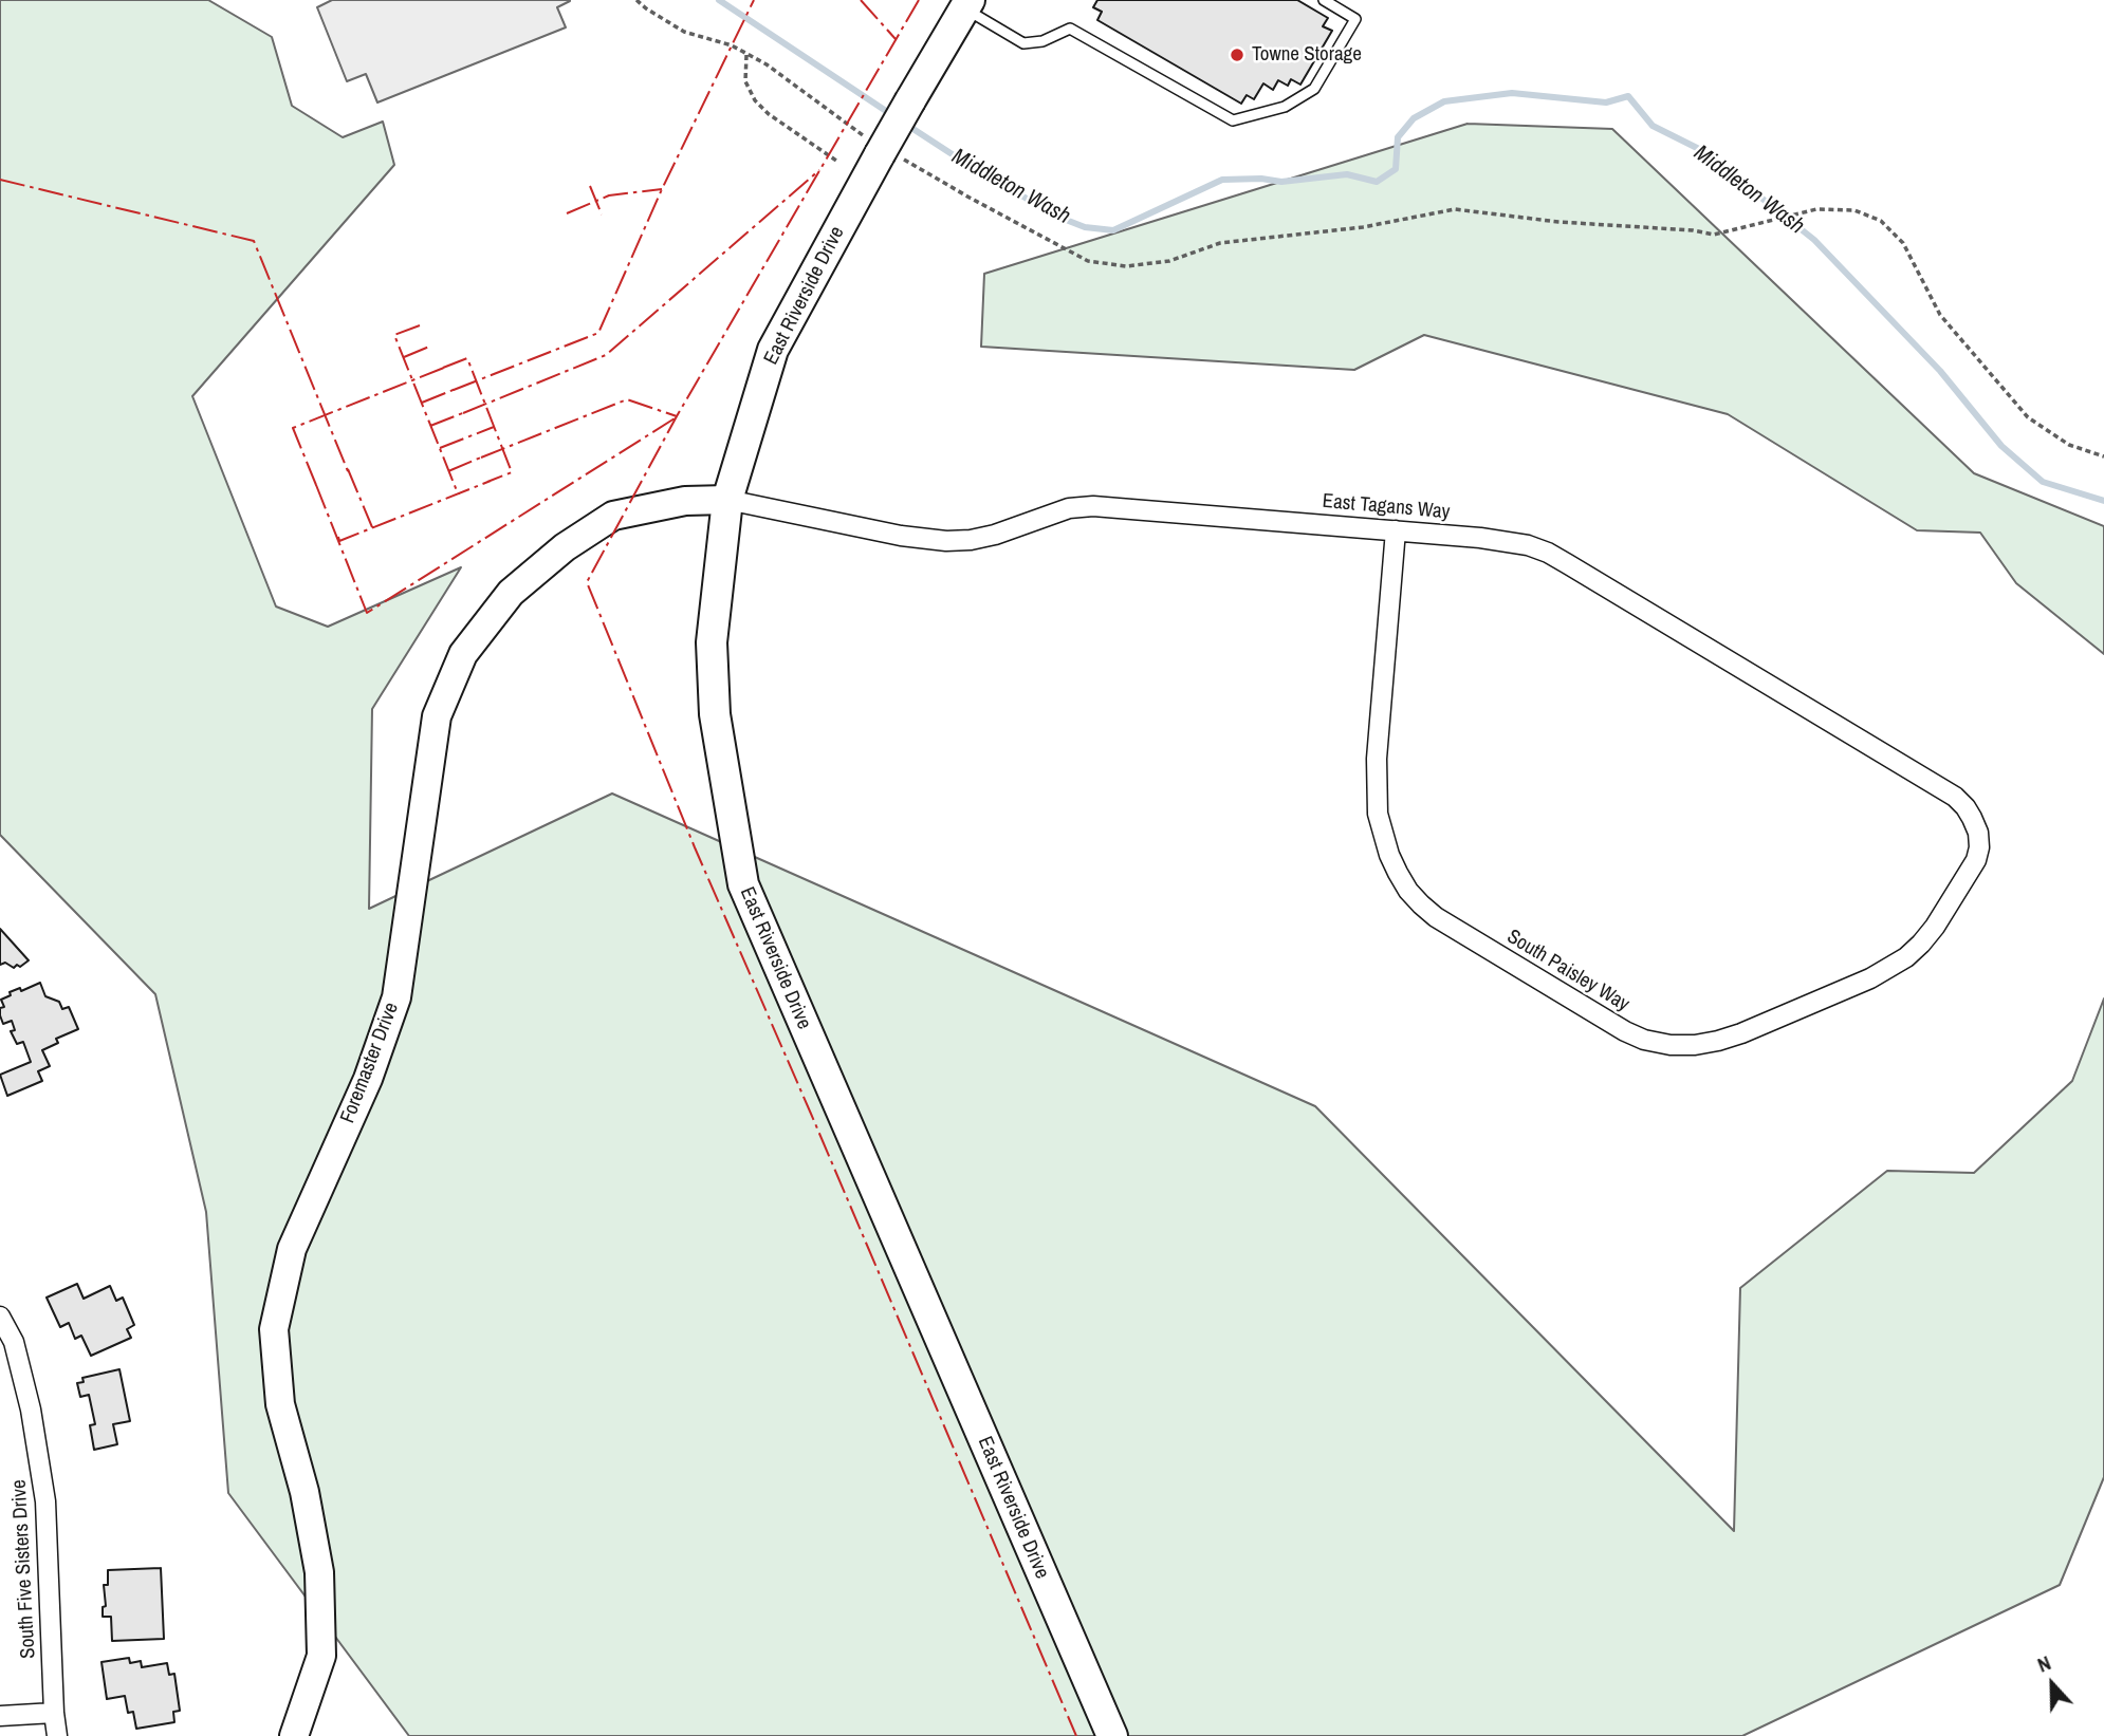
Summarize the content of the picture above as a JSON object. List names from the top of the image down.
{
  "streets": {
    "main road": ["East Riverside Drive", "Foremaster Drive"],
    "street": ["East Tagans Way", "South Paisley Way", "South Five Sisters Drive"]
  },
  "crossings": [
    ["East Riverside Drive", "East Tagans Way"],
    ["East Riverside Drive", "Foremaster Drive"],
    ["East Tagans Way", "South Paisley Way"],
    ["East Tagans Way", "Foremaster Drive"]
  ],
  "water": ["Middleton Wash"],
  "places": ["Towne Storage"],
  "north": "top"
}
